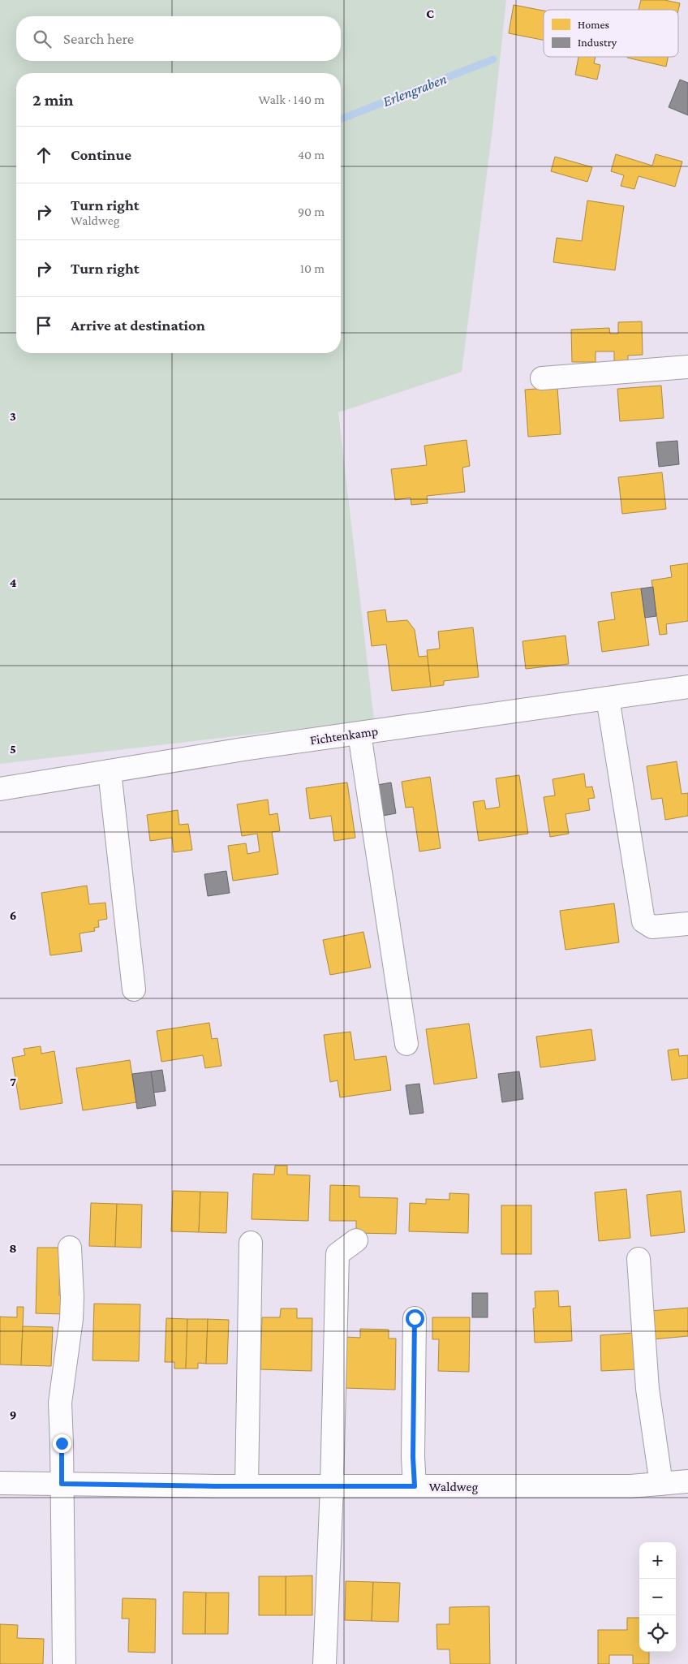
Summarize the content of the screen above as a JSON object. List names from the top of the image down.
{
  "streets": {
    "main road": ["Fichtenkamp", "Waldweg"]
  },
  "water": ["Erlengraben"],
  "legend": ["Homes", "Industry"],
  "page": {
    "search": "Search here",
    "heading": ["2 min", "Walk · 140 m"],
    "list": [
      ["Continue", "40 m"],
      ["Turn right", "Waldweg", "90 m"],
      ["Turn right", "10 m"],
      "Arrive at destination"
    ],
    "map_buttons": ["+", "−"]
  },
  "grid": {
    "columns": ["C"],
    "rows": [
      "3",
      "4",
      "5",
      "6",
      "7",
      "8",
      "9"
    ]
  }
}
